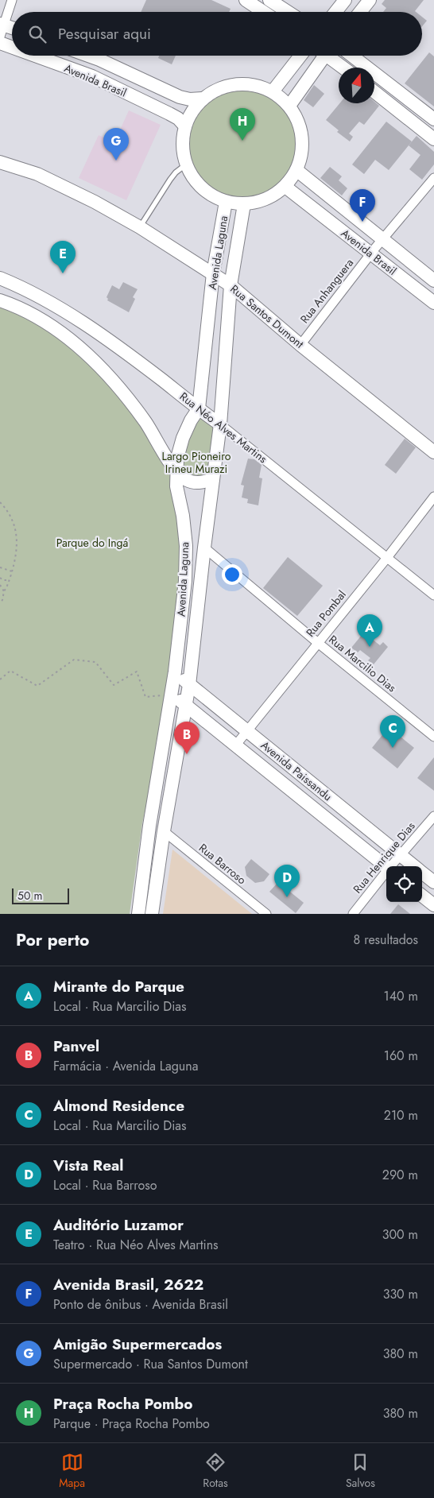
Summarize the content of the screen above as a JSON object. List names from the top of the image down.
{
  "streets": {
    "main road": [
      "Avenida Brasil",
      "Avenida Laguna",
      "Rua Santos Dumont",
      "Rua Néo Alves Martins",
      "Avenida Paissandu"
    ],
    "street": [
      "Rua Anhanguera",
      "Rua Pombal",
      "Rua Marcilio Dias",
      "Rua Henrique Dias",
      "Rua Barroso"
    ]
  },
  "crossings": [
    ["Avenida Brasil", "Rua Anhanguera"],
    ["Avenida Laguna", "Rua Santos Dumont"],
    ["Avenida Laguna", "Rua Néo Alves Martins"],
    ["Avenida Laguna", "Rua Marcilio Dias"],
    ["Avenida Laguna", "Avenida Paissandu"],
    ["Avenida Laguna", "Rua Barroso"],
    ["Rua Anhanguera", "Rua Santos Dumont"],
    ["Rua Néo Alves Martins", "Rua Pombal"],
    ["Rua Pombal", "Rua Marcilio Dias"],
    ["Rua Pombal", "Avenida Paissandu"],
    ["Avenida Paissandu", "Rua Henrique Dias"]
  ],
  "parks": ["Largo Pioneiro Irineu Murazi", "Parque do Ingá"],
  "scale_bar": "50 m",
  "north": "top",
  "page": {
    "search": "Pesquisar aqui",
    "pins": [
      "H",
      "G",
      "F",
      "E",
      "A",
      "C",
      "B",
      "D"
    ],
    "scale": "50 m",
    "heading": ["Por perto", "8 resultados"],
    "list": [
      {
        "mark": "A",
        "name": "Mirante do Parque",
        "note": "Local · Rua Marcilio Dias",
        "value": "140 m"
      },
      {
        "mark": "B",
        "name": "Panvel",
        "note": "Farmácia · Avenida Laguna",
        "value": "160 m"
      },
      {
        "mark": "C",
        "name": "Almond Residence",
        "note": "Local · Rua Marcilio Dias",
        "value": "210 m"
      },
      {
        "mark": "D",
        "name": "Vista Real",
        "note": "Local · Rua Barroso",
        "value": "290 m"
      },
      {
        "mark": "E",
        "name": "Auditório Luzamor",
        "note": "Teatro · Rua Néo Alves Martins",
        "value": "300 m"
      },
      {
        "mark": "F",
        "name": "Avenida Brasil, 2622",
        "note": "Ponto de ônibus · Avenida Brasil",
        "value": "330 m"
      },
      {
        "mark": "G",
        "name": "Amigão Supermercados",
        "note": "Supermercado · Rua Santos Dumont",
        "value": "380 m"
      },
      {
        "mark": "H",
        "name": "Praça Rocha Pombo",
        "note": "Parque · Praça Rocha Pombo",
        "value": "380 m"
      }
    ],
    "nav": ["Mapa", "Rotas", "Salvos"]
  }
}
